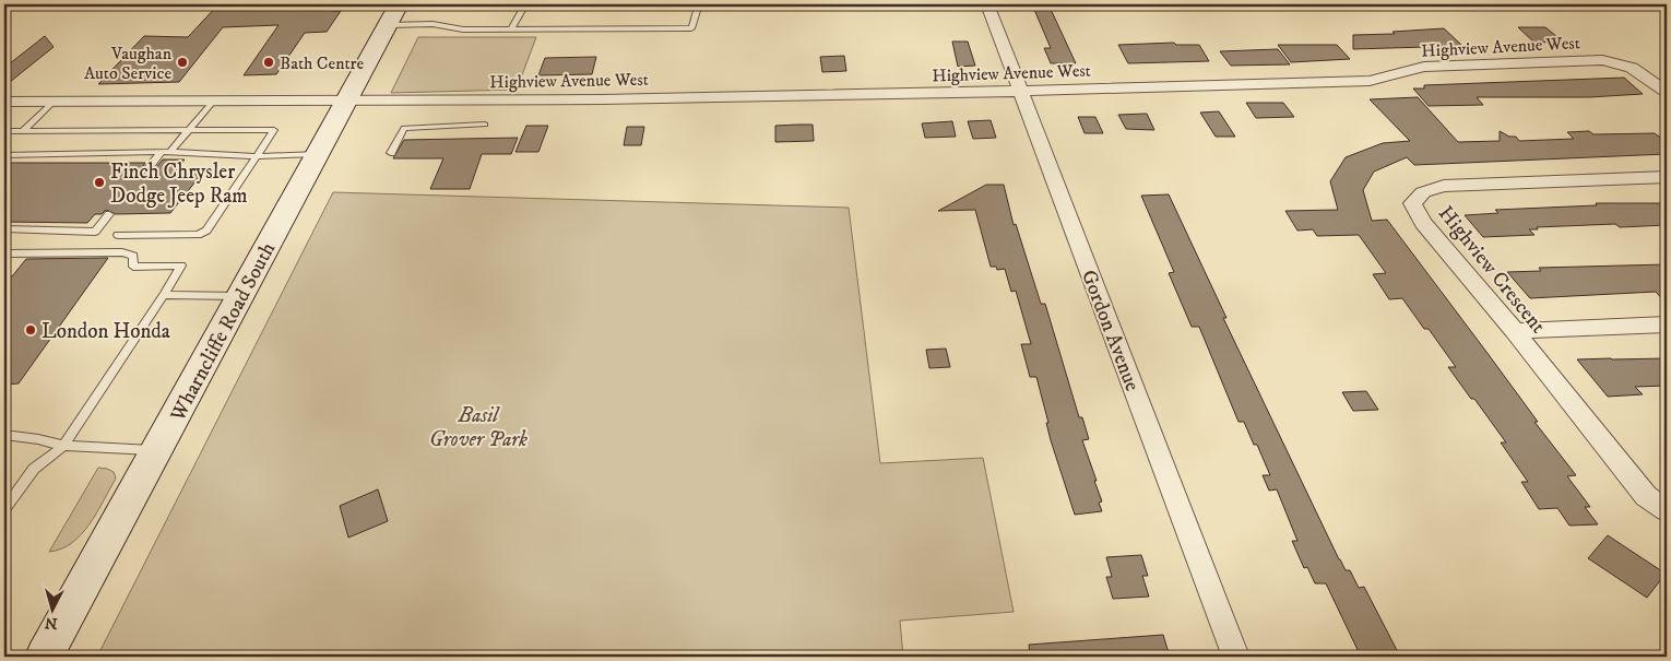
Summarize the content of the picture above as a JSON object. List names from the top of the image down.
{
  "streets": {
    "main road": ["Wharncliffe Road South"],
    "street": ["Highview Avenue West", "Highview Crescent", "Gordon Avenue"]
  },
  "crossings": [
    ["Highview Avenue West", "Gordon Avenue"],
    ["Highview Avenue West", "Wharncliffe Road South"]
  ],
  "parks": ["Basil Grover Park"],
  "places": [
    "Vaughan Auto Service",
    "Bath Centre",
    "Finch Chrysler Dodge Jeep Ram",
    "London Honda"
  ],
  "north": "bottom"
}
